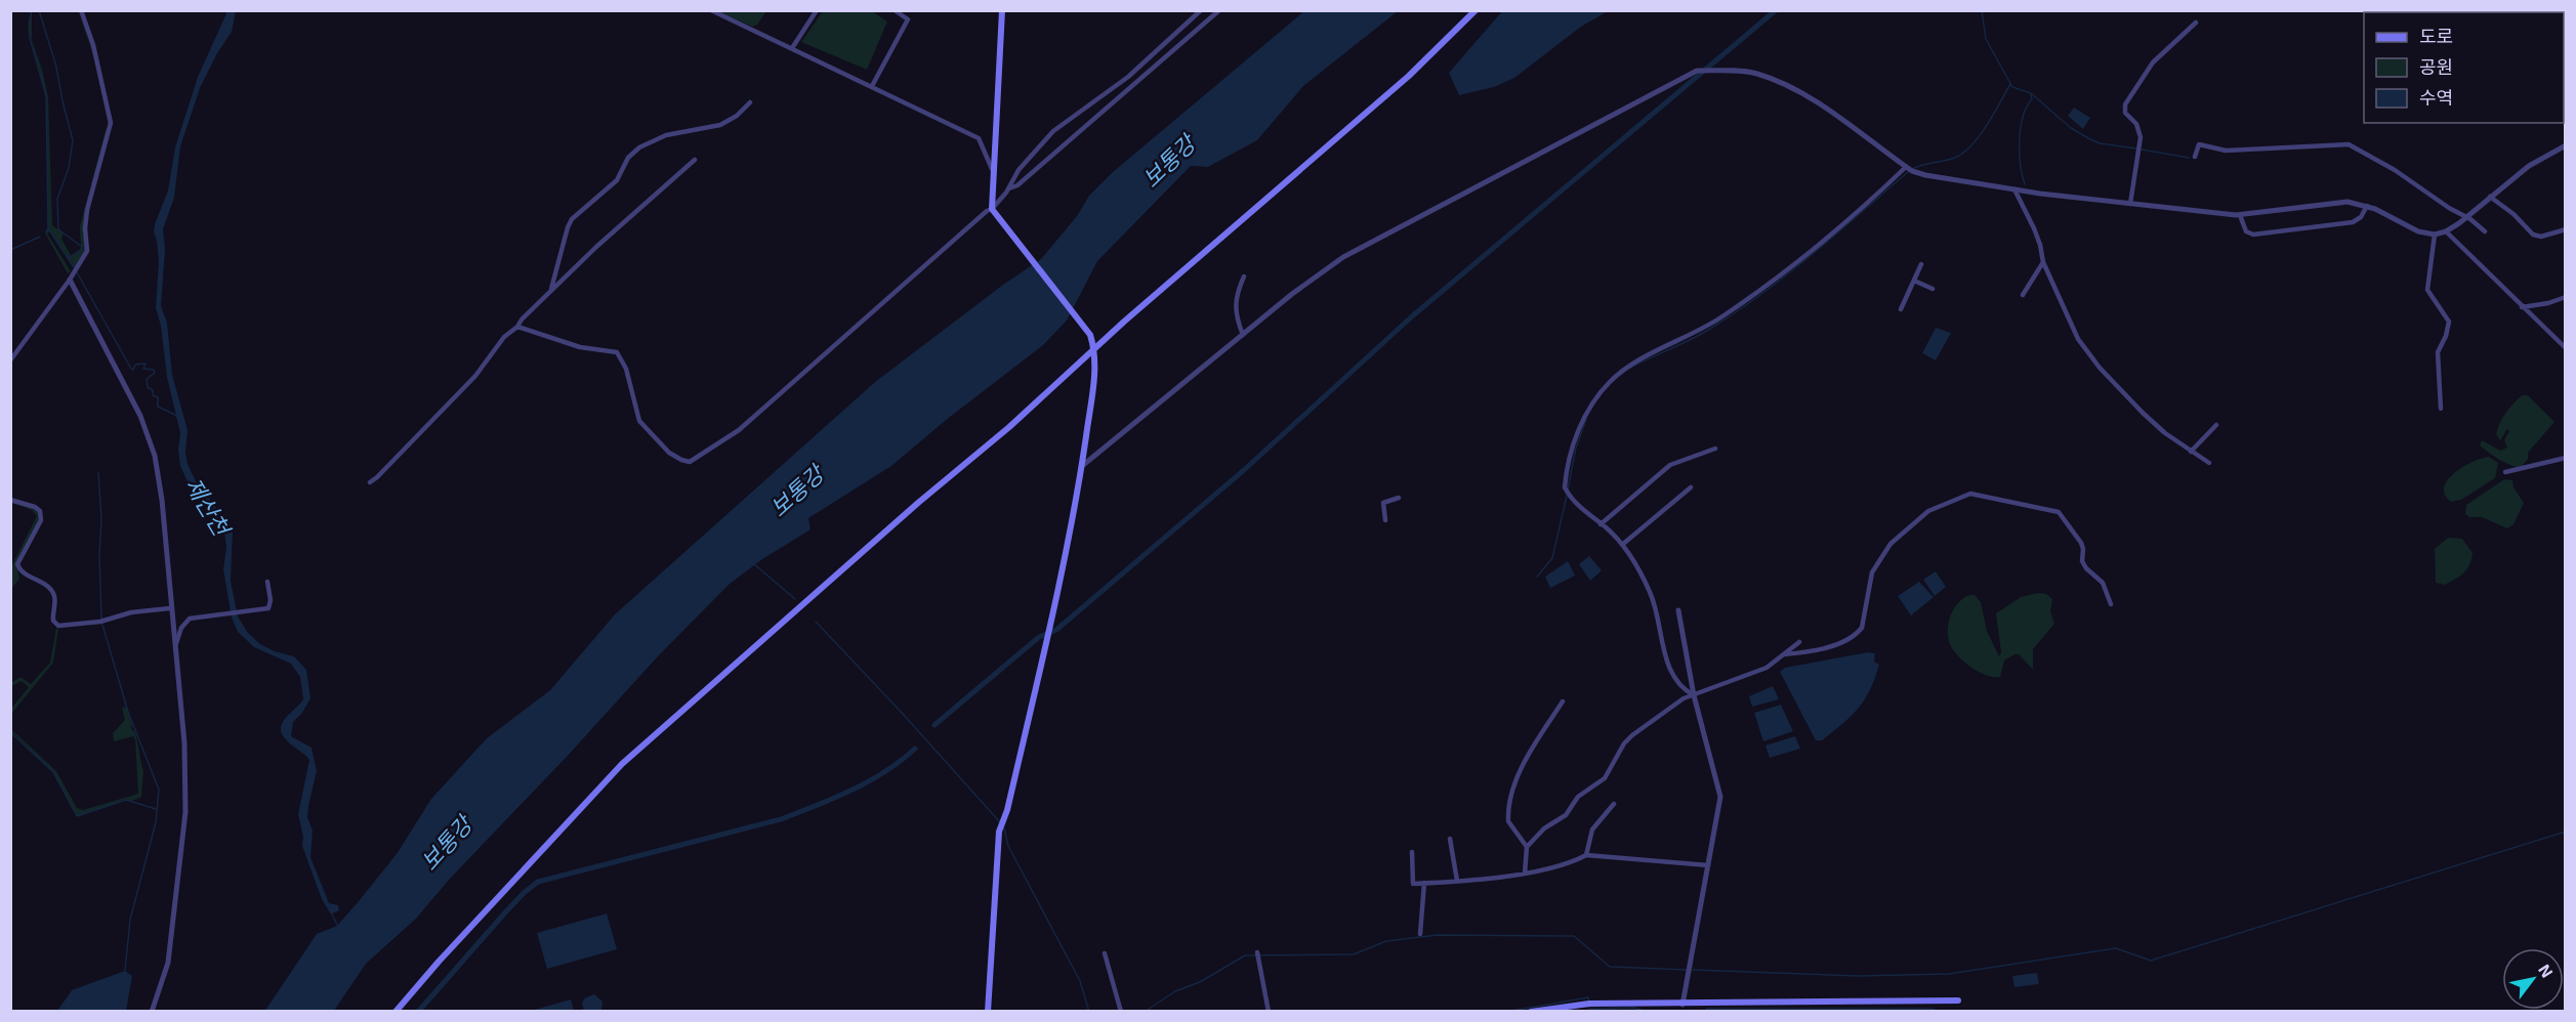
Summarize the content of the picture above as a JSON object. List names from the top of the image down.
{
  "water": ["보통강", "제산천"],
  "legend": ["도로", "공원", "수역"],
  "north": "top right"
}
